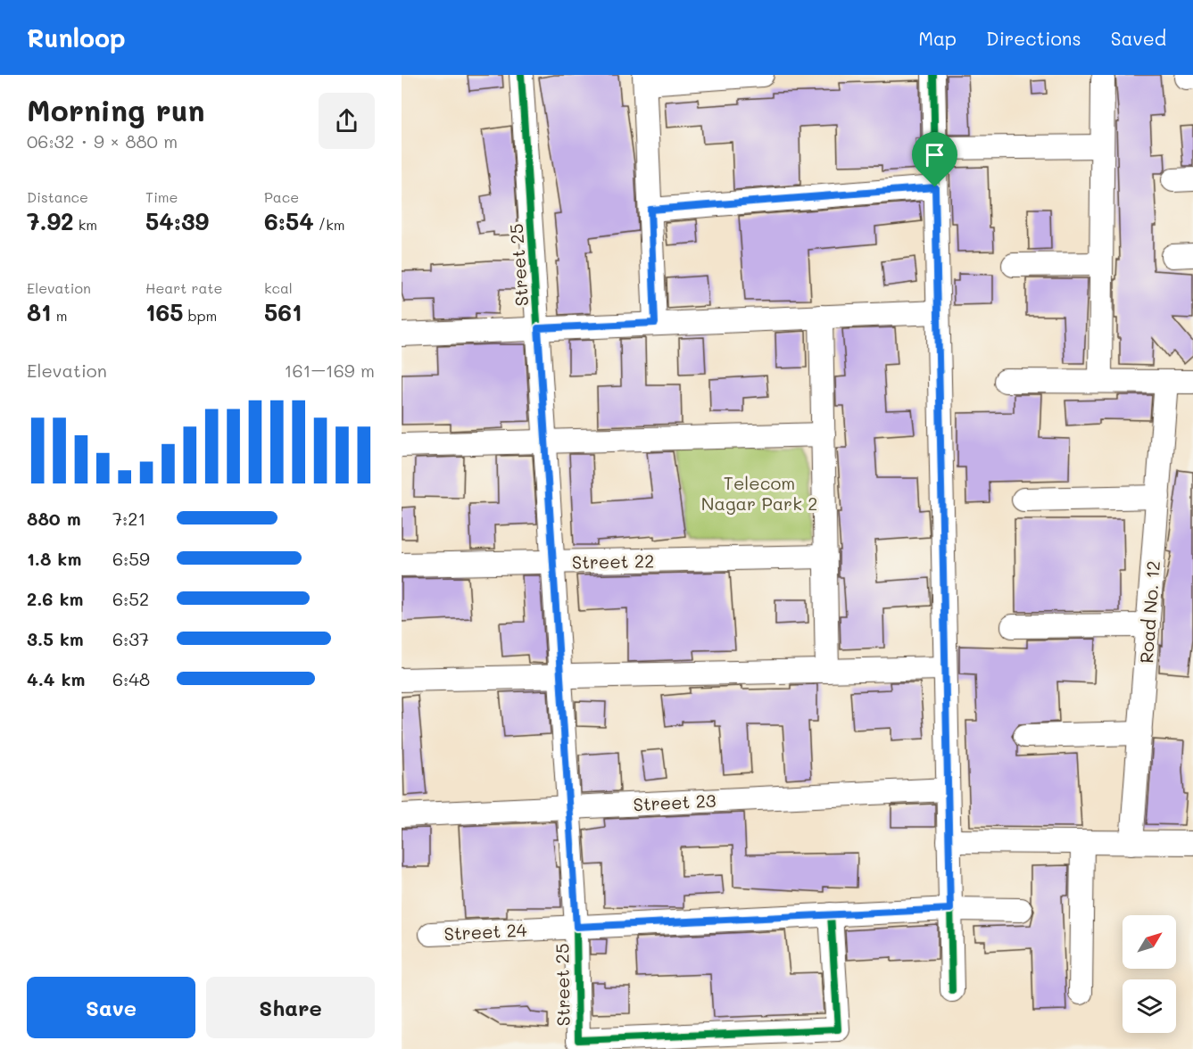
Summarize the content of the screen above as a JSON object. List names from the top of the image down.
{
  "streets": {
    "street": [
      "Street 25",
      "Street 22",
      "Road No. 12",
      "Street 23",
      "Street 24"
    ]
  },
  "crossings": [
    ["Street 25", "Street 22"],
    ["Street 25", "Street 23"],
    ["Street 25", "Street 24"]
  ],
  "parks": ["Telecom Nagar Park 2"],
  "north": "top right",
  "page": {
    "header": "Runloop",
    "nav": ["Map", "Directions", "Saved"],
    "heading": ["Morning run", "06:32 · 9 × 880 m"],
    "stats": [
      ["Distance", "7.92 km"],
      ["Time", "54:39"],
      ["Pace", "6:54 /km"],
      ["Elevation", "81 m"],
      ["Heart rate", "165 bpm"],
      ["kcal", "561"]
    ],
    "chart": ["Elevation", "161–169 m"],
    "list": [
      {
        "name": "880 m",
        "note": "7:21"
      },
      {
        "name": "1.8 km",
        "note": "6:59"
      },
      {
        "name": "2.6 km",
        "note": "6:52"
      },
      {
        "name": "3.5 km",
        "note": "6:37"
      },
      {
        "name": "4.4 km",
        "note": "6:48"
      }
    ],
    "buttons": ["Save", "Share"]
  }
}
